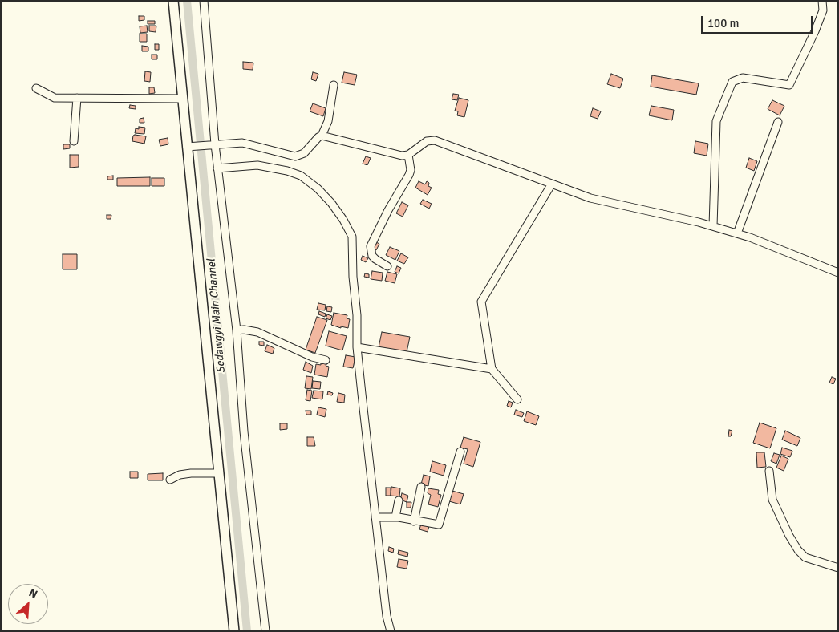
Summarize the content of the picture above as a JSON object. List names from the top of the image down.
{
  "water": ["Sedawgyi Main Channel"],
  "scale_bar": "100 m",
  "north": "top right"
}
